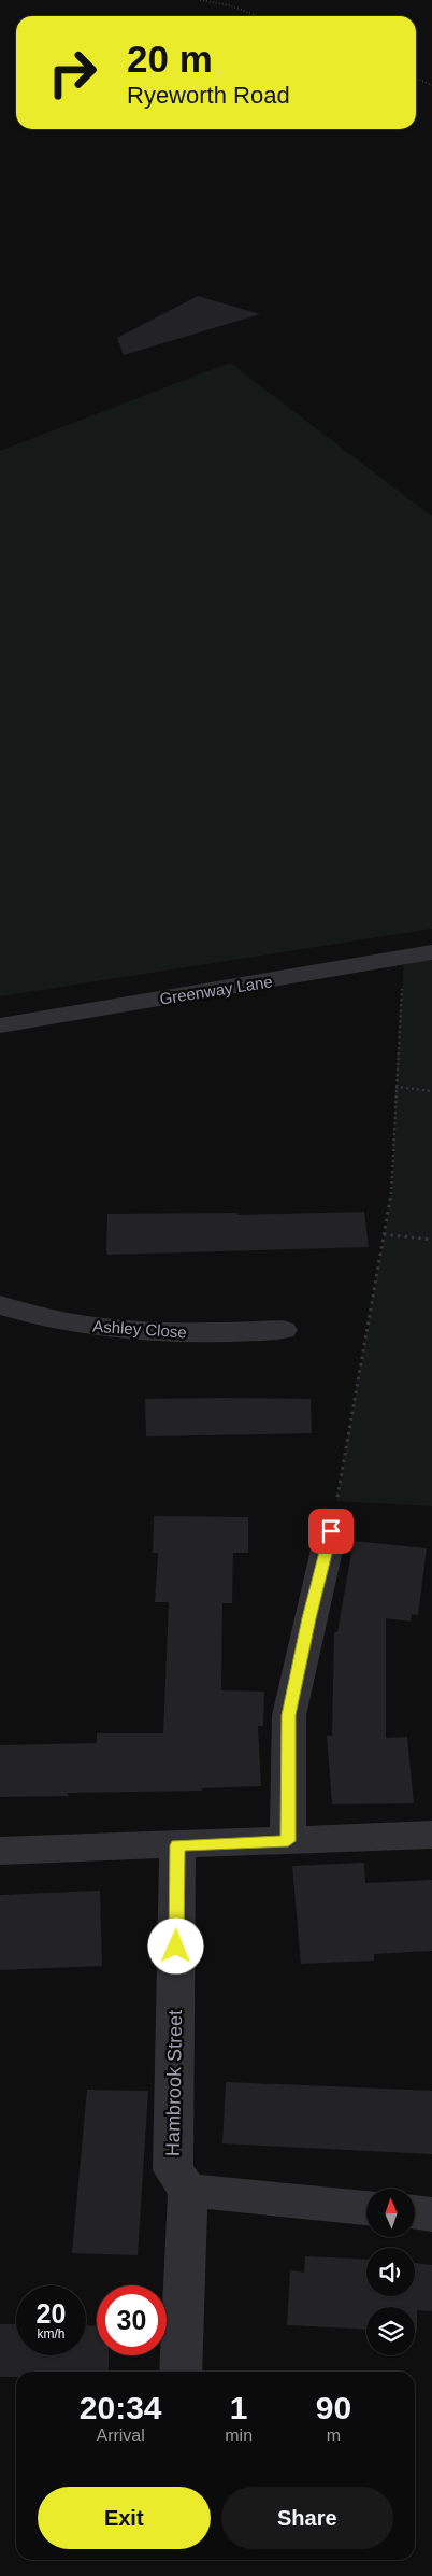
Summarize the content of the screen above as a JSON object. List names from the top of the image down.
{
  "streets": {
    "street": ["Greenway Lane", "Ashley Close", "Hambrook Street"]
  },
  "north": "top",
  "page": {
    "turn": ["20 m", "Ryeworth Road"],
    "speed": "20 km/h",
    "limit": "30",
    "eta": [
      "20:34",
      "Arrival",
      "1",
      "min",
      "90",
      "m"
    ],
    "buttons": ["Exit", "Share"]
  }
}
